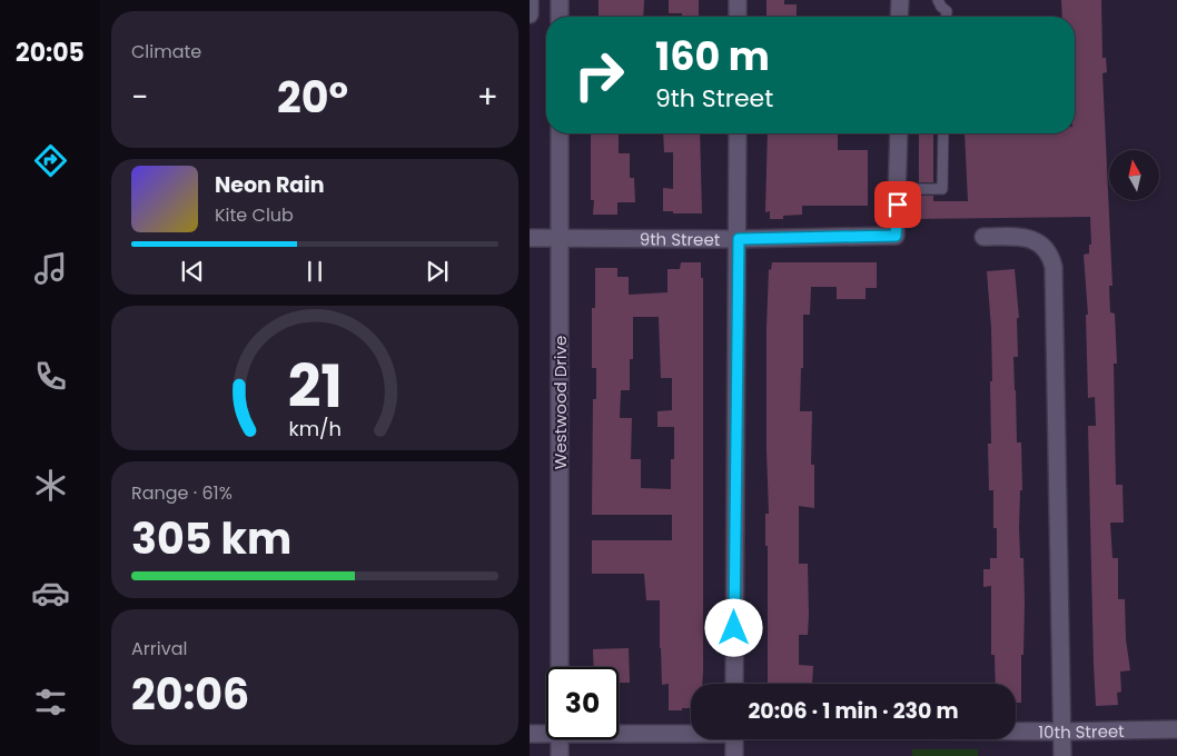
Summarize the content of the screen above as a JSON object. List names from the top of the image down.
{
  "streets": {
    "street": ["9th Street", "Westwood Drive", "10th Street"]
  },
  "crossings": [
    ["9th Street", "Westwood Drive"]
  ],
  "north": "top",
  "page": {
    "tabs": "20:05",
    "tile": [
      "Climate",
      ["Range · 61%", "305 km"],
      ["Arrival", "20:06"]
    ],
    "turn": ["160 m", "9th Street"],
    "heat": ["−", "20°", "+"],
    "song": ["Neon Rain", "Kite Club"],
    "limit": "30",
    "trip": "20:06 · 1 min · 230 m",
    "gauge": ["21", "km/h"]
  }
}
